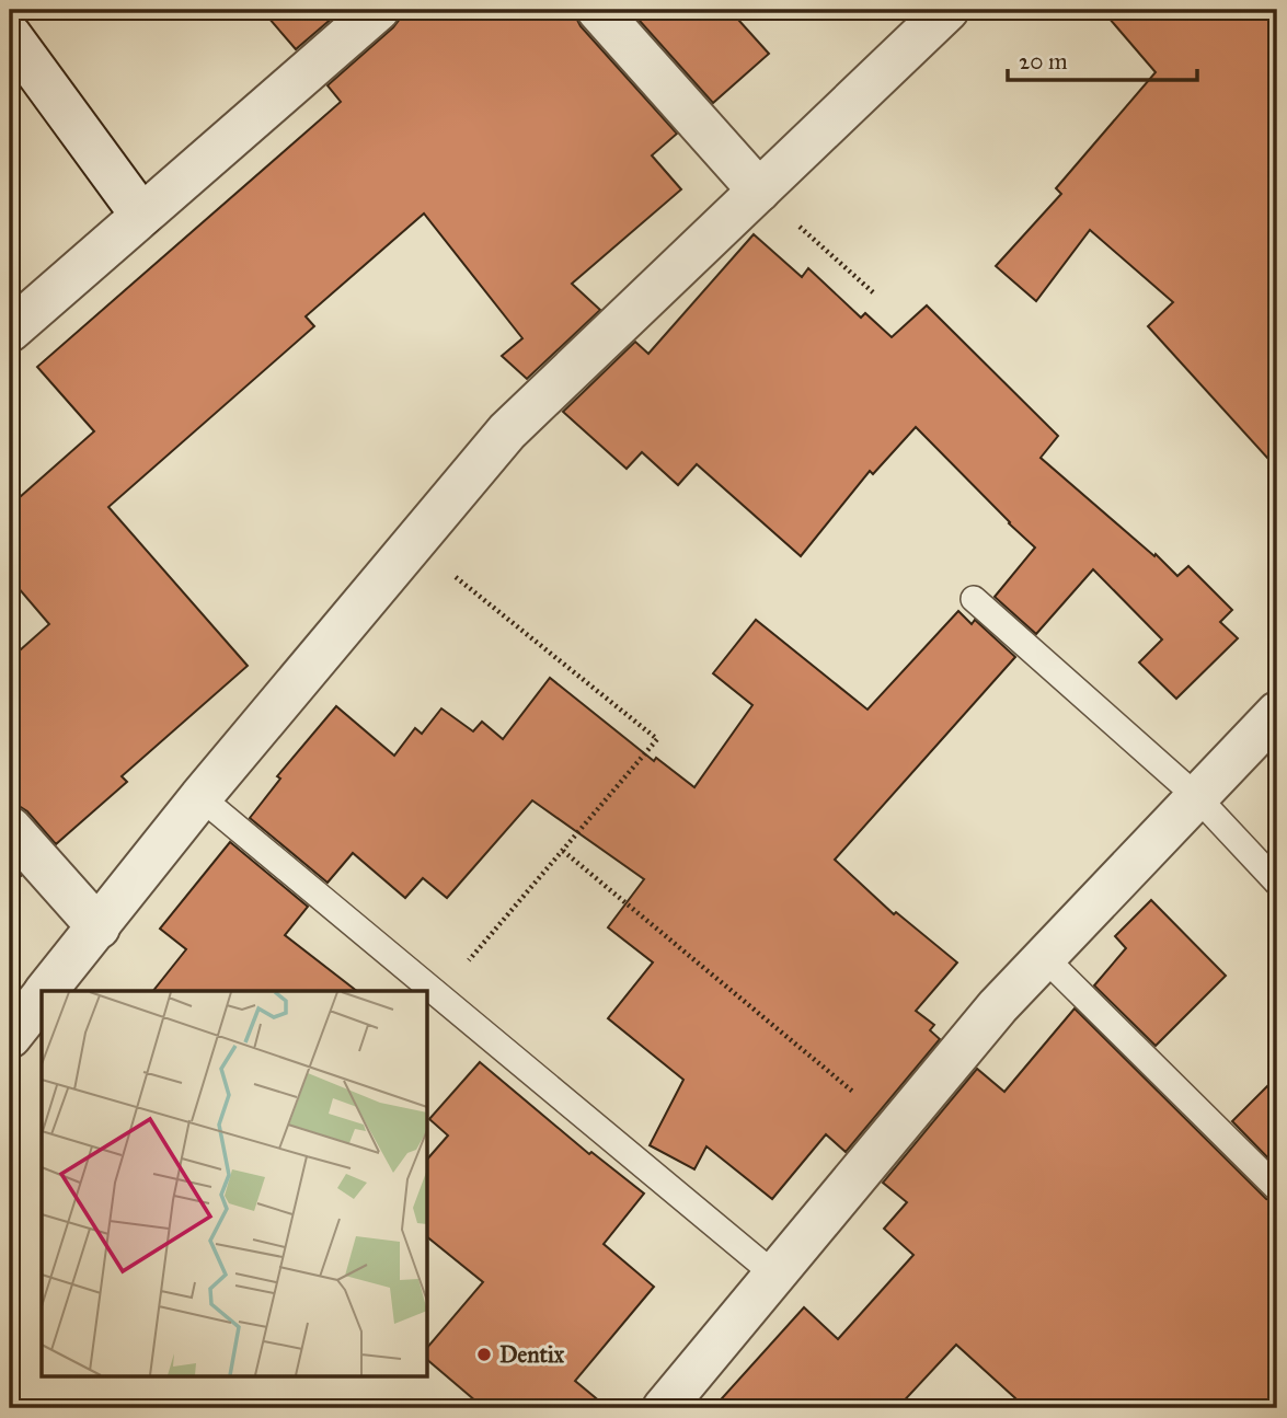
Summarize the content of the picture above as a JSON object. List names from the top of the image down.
{
  "places": ["Dentix"],
  "scale_bar": "20 m"
}
